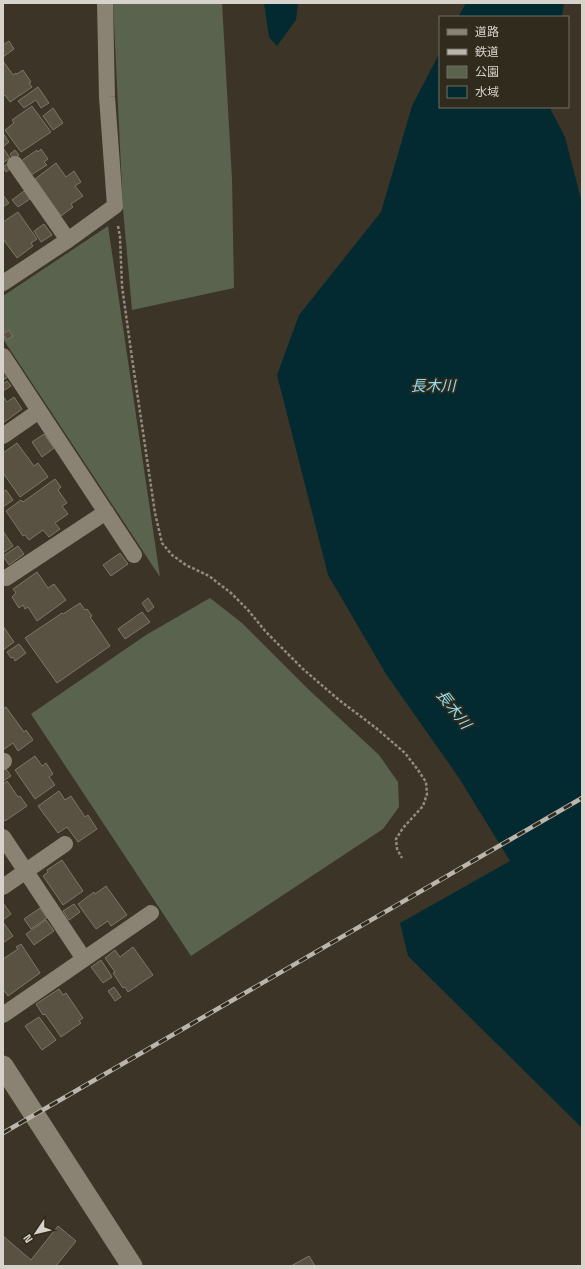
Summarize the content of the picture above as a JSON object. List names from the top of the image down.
{
  "water": ["長木川"],
  "legend": [
    "道路",
    "鉄道",
    "公園",
    "水域"
  ],
  "north": "bottom left"
}
